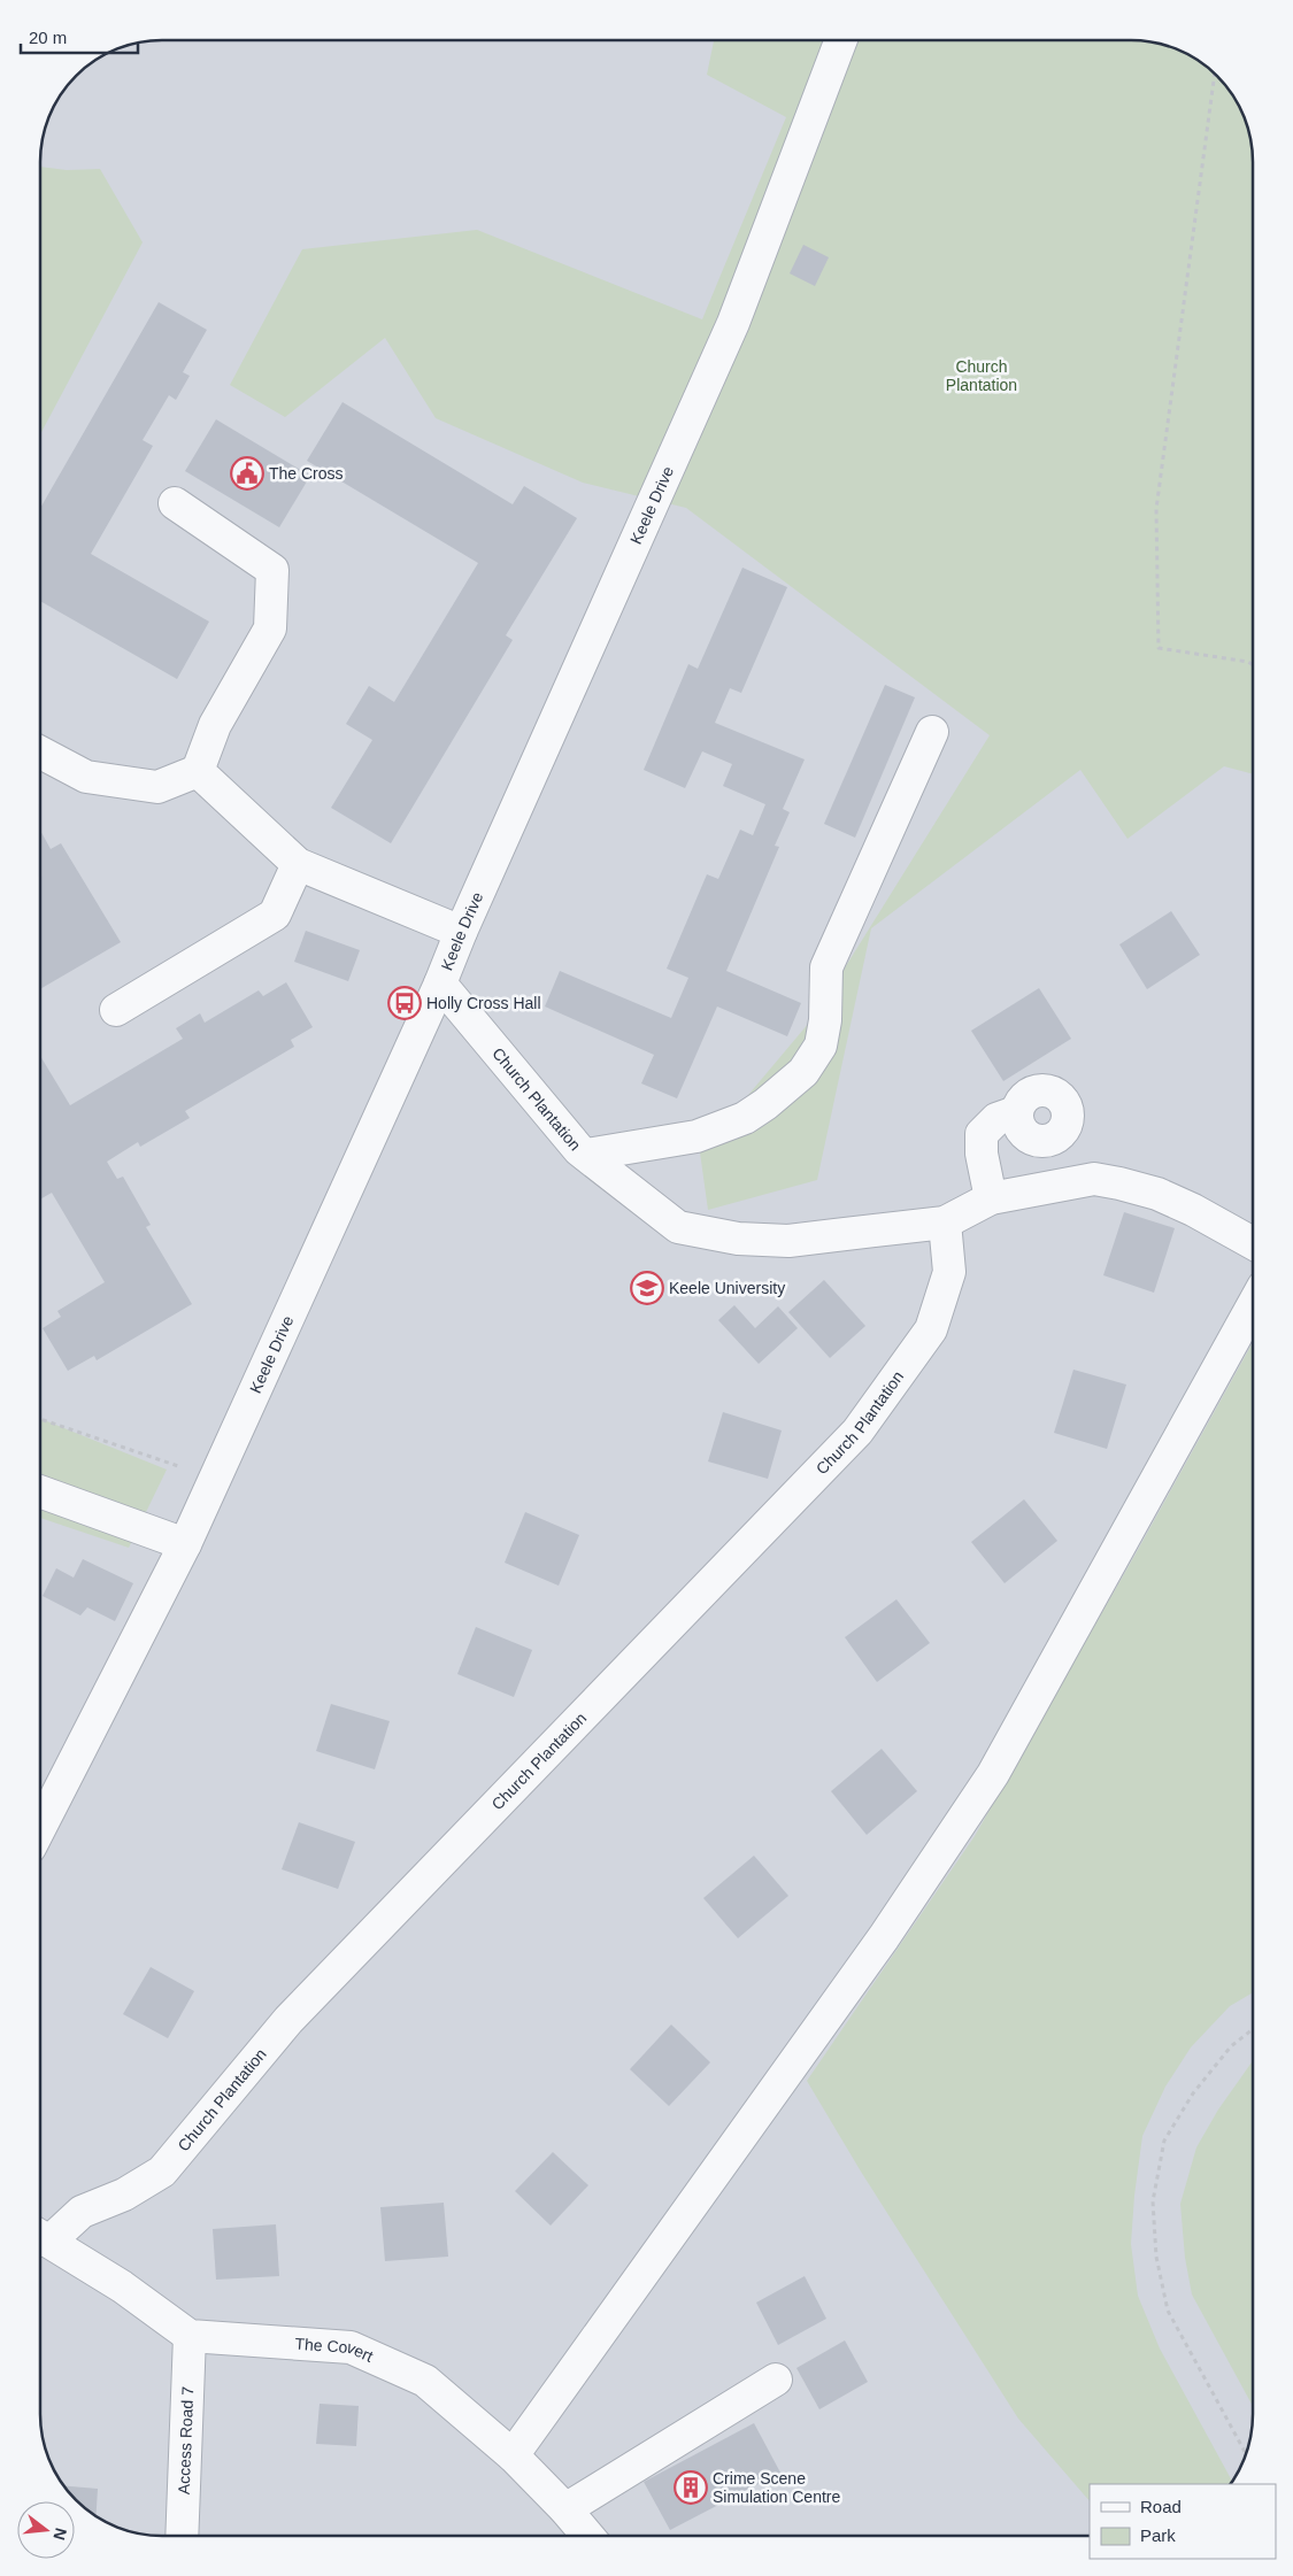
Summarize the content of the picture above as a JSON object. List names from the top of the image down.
{
  "streets": {
    "street": [
      "Keele Drive",
      "Church Plantation",
      "The Covert",
      "Access Road 7"
    ]
  },
  "crossings": [
    ["Keele Drive", "Church Plantation"],
    ["The Covert", "Access Road 7"]
  ],
  "parks": ["Church Plantation"],
  "places": {
    "public building": ["The Cross"],
    "bus stop": ["Holly Cross Hall"],
    "school or university": ["Keele University"],
    "building": ["Crime Scene Simulation Centre"]
  },
  "legend": ["Road", "Park"],
  "scale_bar": "20 m",
  "north": "right"
}
